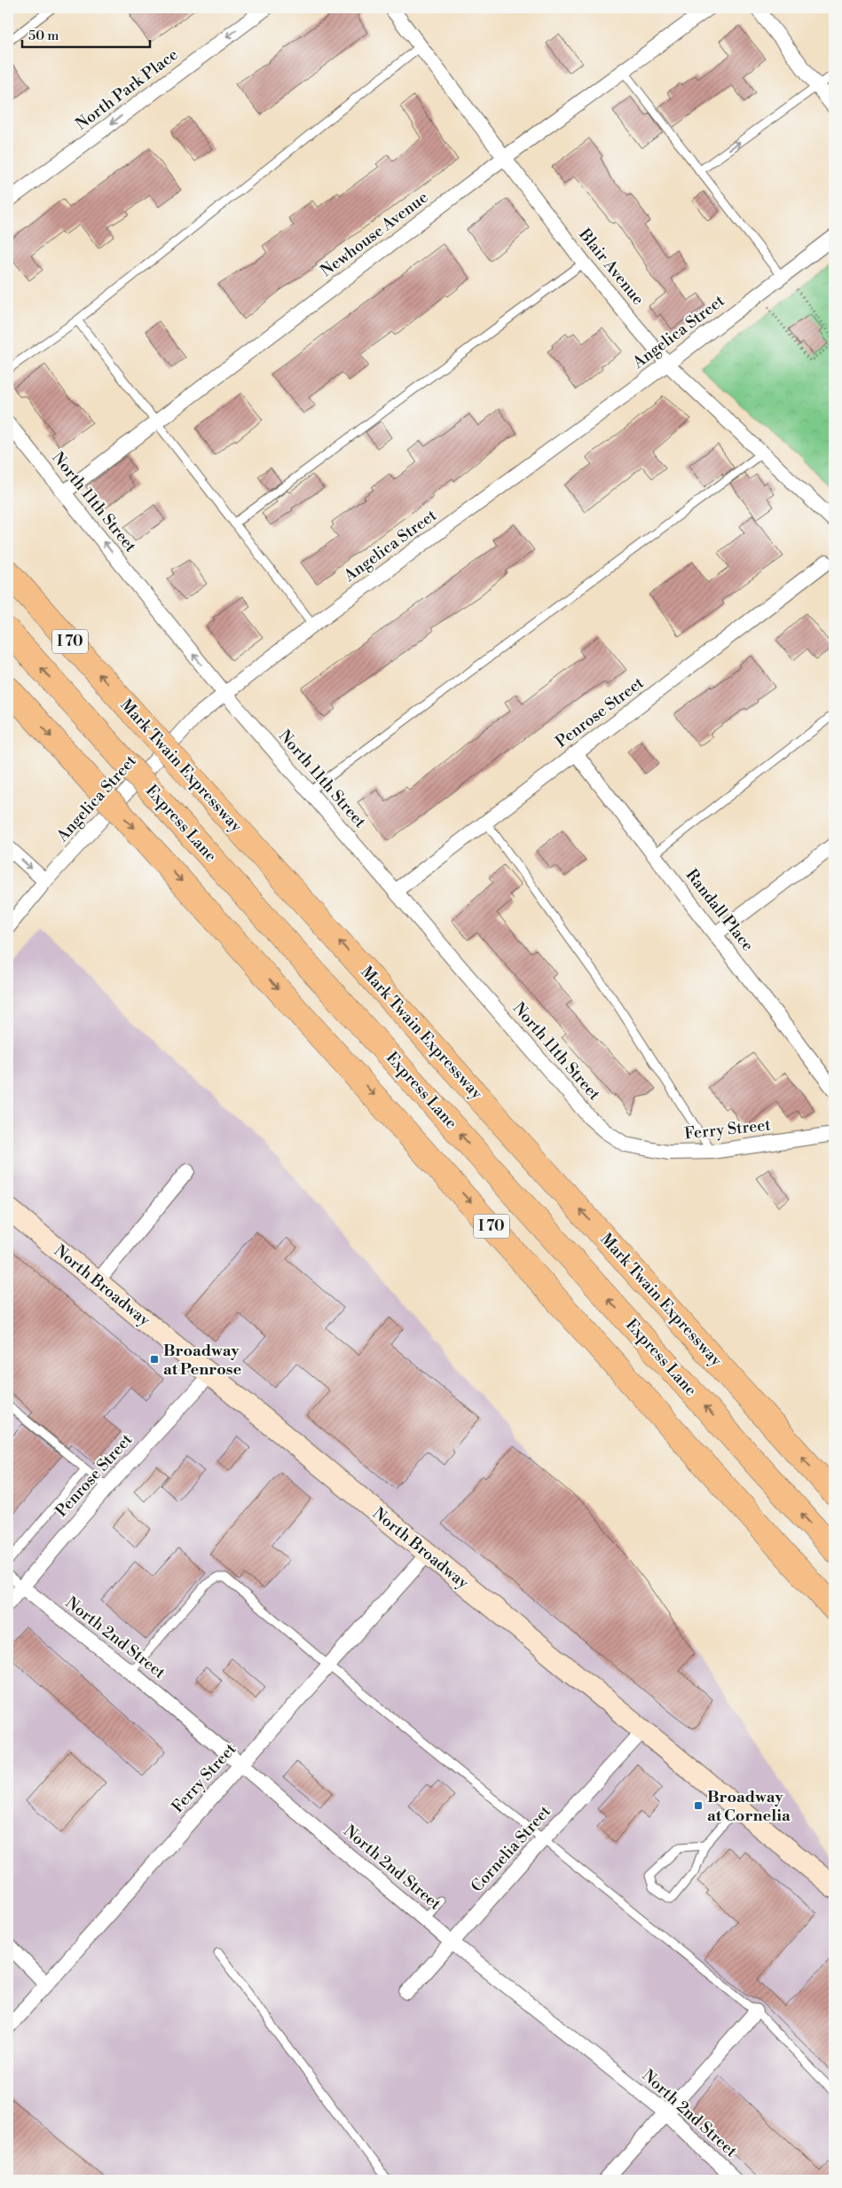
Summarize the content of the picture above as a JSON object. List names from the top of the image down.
{
  "streets": {
    "highway": ["I 70", "Mark Twain Expressway", "Express Lane"],
    "main road": ["North Broadway"],
    "street": [
      "North Park Place",
      "Newhouse Avenue",
      "Blair Avenue",
      "Angelica Street",
      "North 11th Street",
      "Penrose Street",
      "Randall Place",
      "Ferry Street",
      "North 2nd Street",
      "Cornelia Street"
    ]
  },
  "crossings": [
    ["Newhouse Avenue", "Blair Avenue"],
    ["Newhouse Avenue", "North 11th Street"],
    ["Blair Avenue", "Angelica Street"],
    ["Angelica Street", "North 11th Street"],
    ["North 11th Street", "Penrose Street"],
    ["North 11th Street", "Ferry Street"],
    ["Penrose Street", "Randall Place"],
    ["Penrose Street", "North Broadway"],
    ["Penrose Street", "North 2nd Street"],
    ["Ferry Street", "North Broadway"],
    ["Ferry Street", "North 2nd Street"],
    ["North Broadway", "Cornelia Street"],
    ["North 2nd Street", "Cornelia Street"]
  ],
  "one_way": ["North Park Place"],
  "places": {
    "transit": ["Broadway at Penrose", "Broadway at Cornelia"]
  },
  "scale_bar": "50 m"
}
